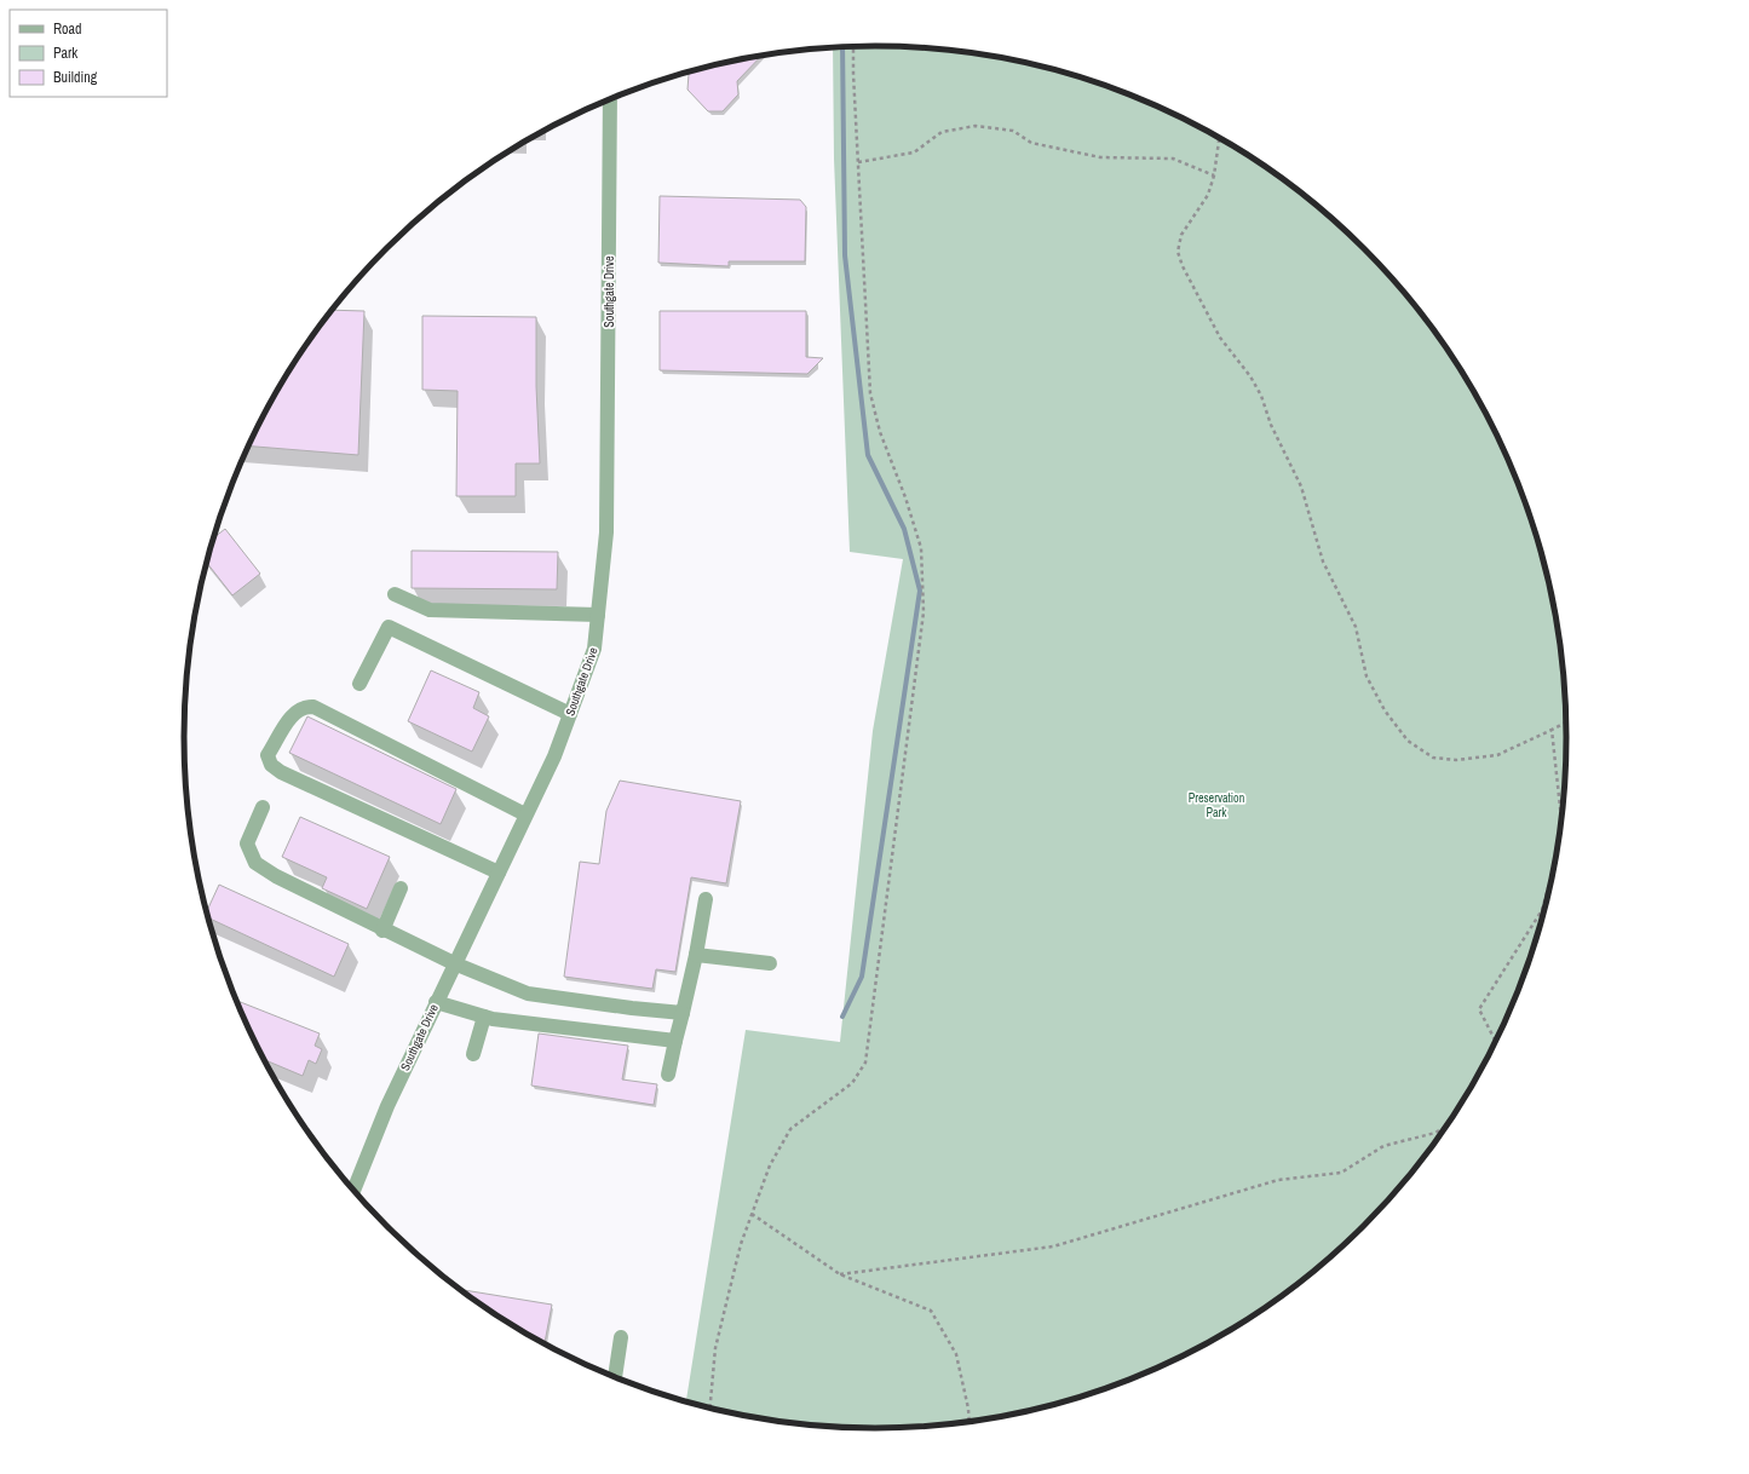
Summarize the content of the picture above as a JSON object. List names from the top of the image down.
{
  "streets": {
    "street": ["Southgate Drive"]
  },
  "parks": ["Preservation Park"],
  "legend": ["Road", "Park", "Building"]
}
